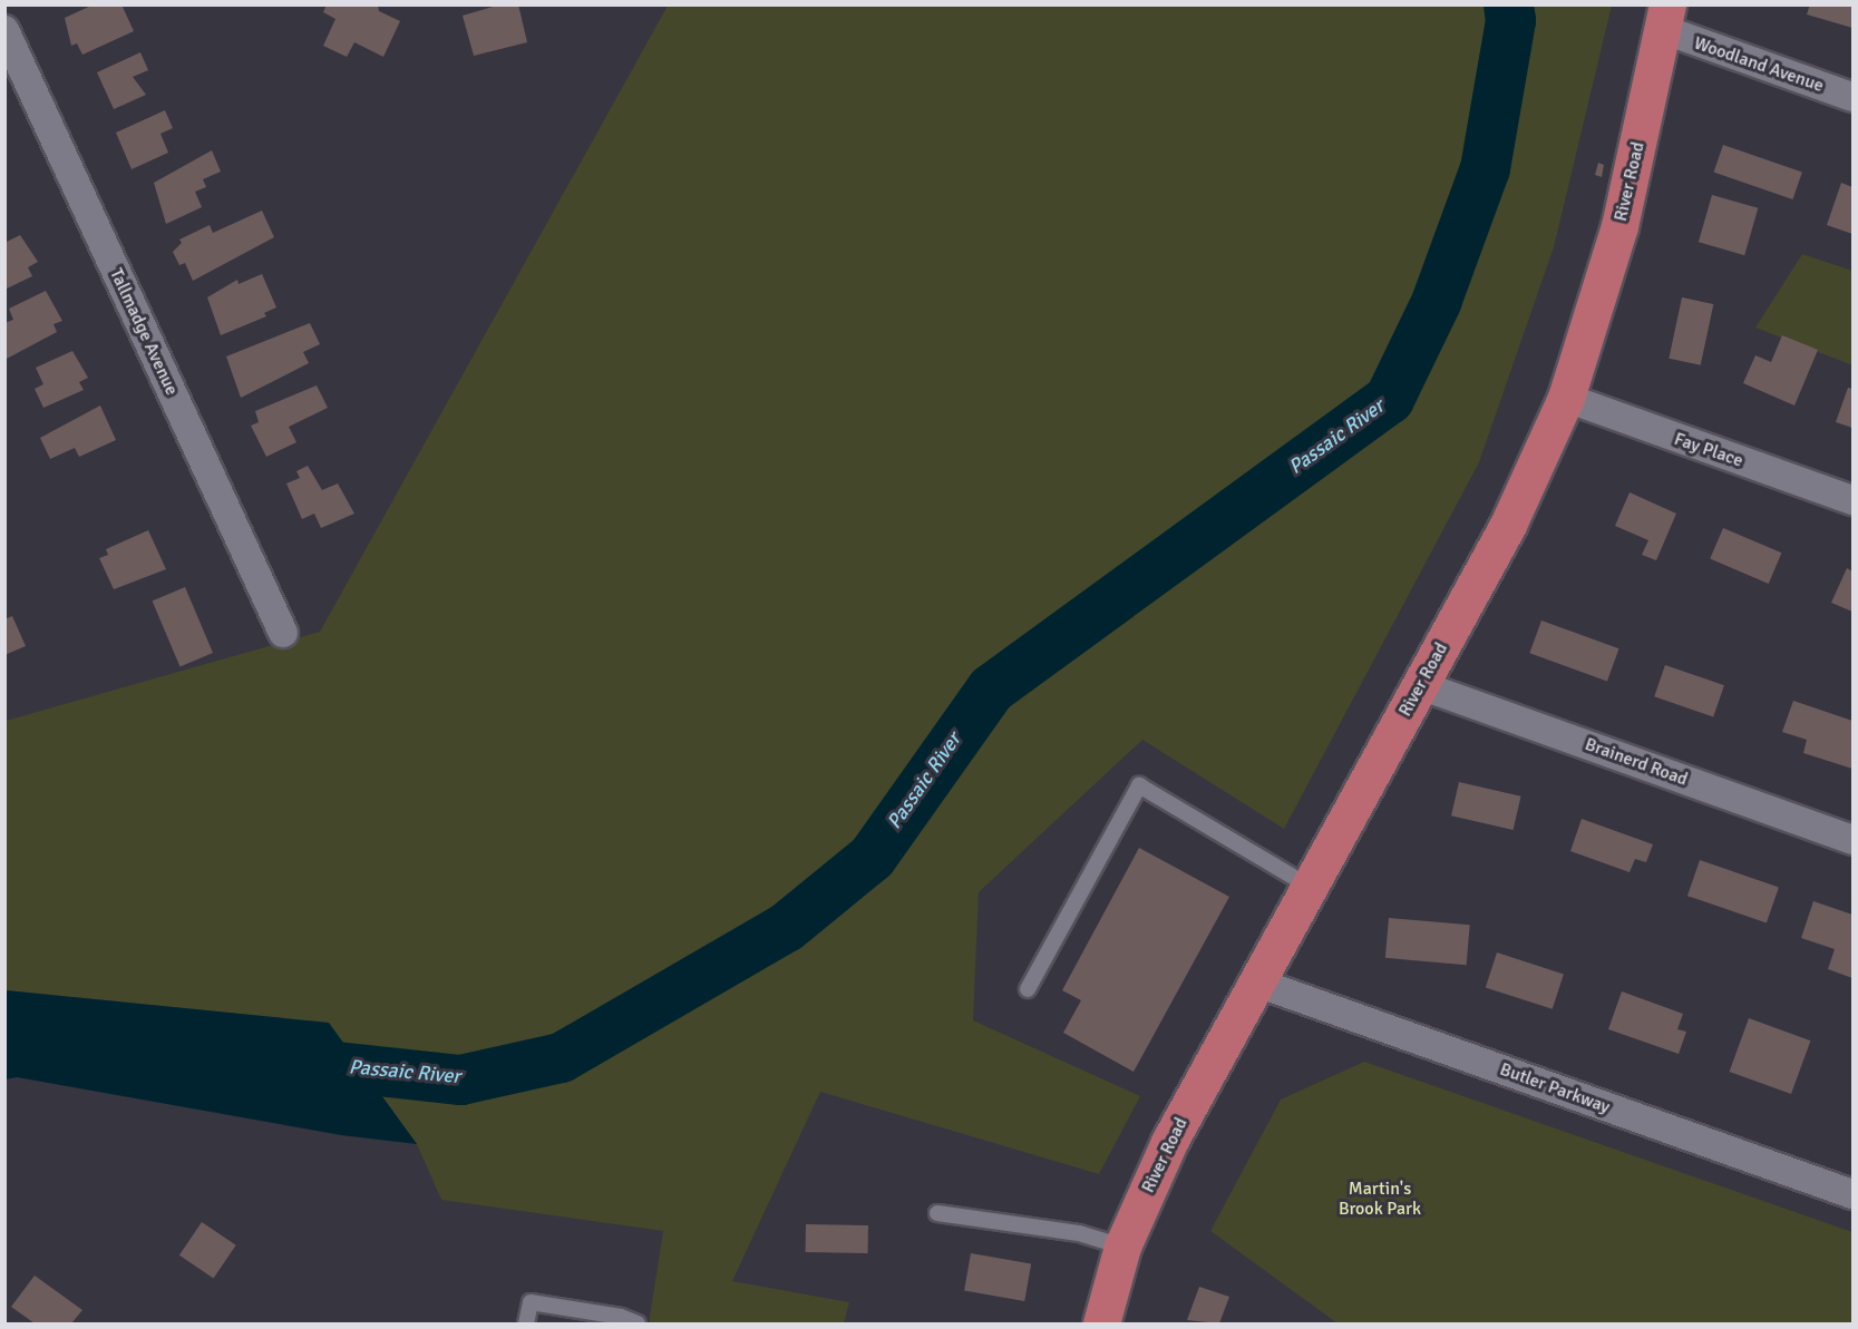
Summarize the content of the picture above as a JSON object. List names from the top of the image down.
{
  "streets": {
    "main road": ["River Road"],
    "street": [
      "Woodland Avenue",
      "Tallmadge Avenue",
      "Fay Place",
      "Brainerd Road",
      "Butler Parkway"
    ]
  },
  "crossings": [
    ["Woodland Avenue", "River Road"],
    ["River Road", "Fay Place"],
    ["River Road", "Brainerd Road"],
    ["River Road", "Butler Parkway"]
  ],
  "water": ["Passaic River"],
  "parks": ["Martin's Brook Park"]
}
